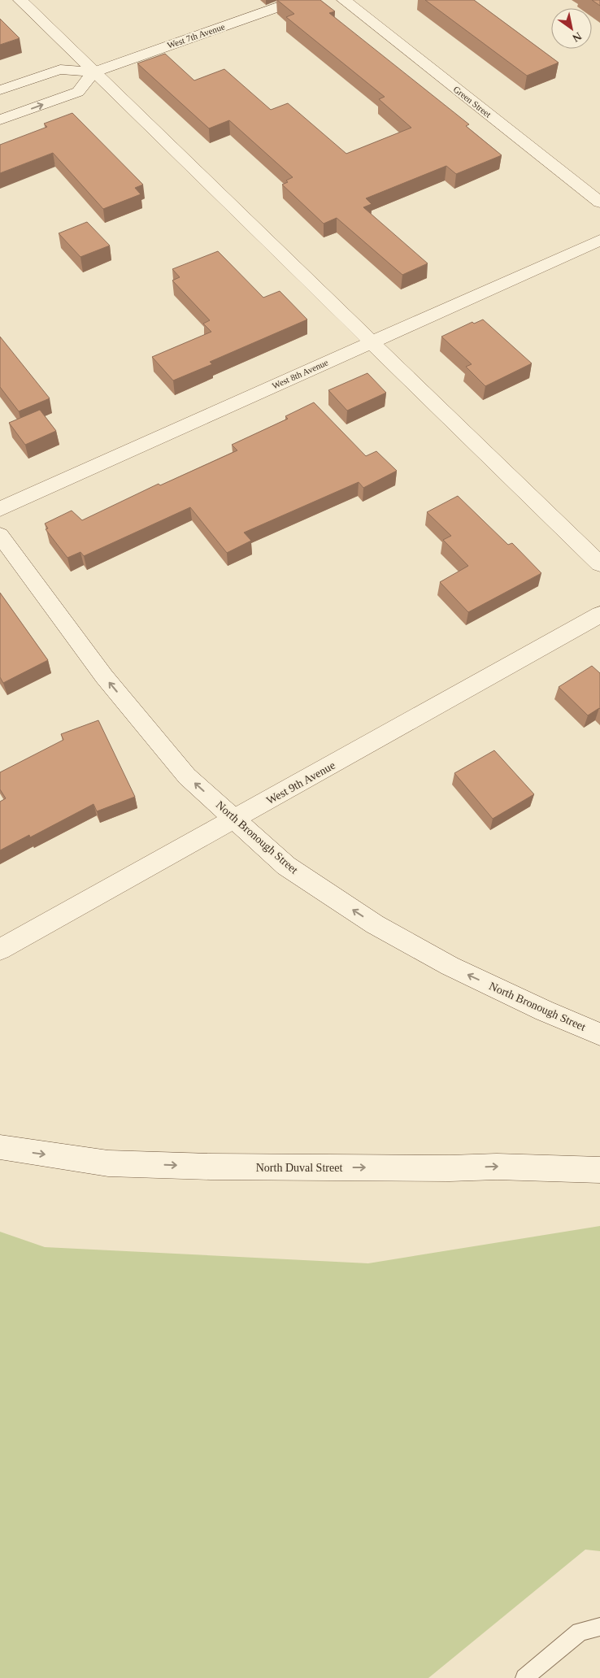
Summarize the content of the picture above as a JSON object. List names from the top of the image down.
{
  "streets": {
    "street": [
      "West 7th Avenue",
      "Green Street",
      "West 8th Avenue",
      "West 9th Avenue",
      "North Bronough Street",
      "North Duval Street"
    ]
  },
  "crossings": [
    ["West 9th Avenue", "North Bronough Street"]
  ],
  "one_way": ["North Bronough Street", "North Duval Street"],
  "north": "bottom right"
}
